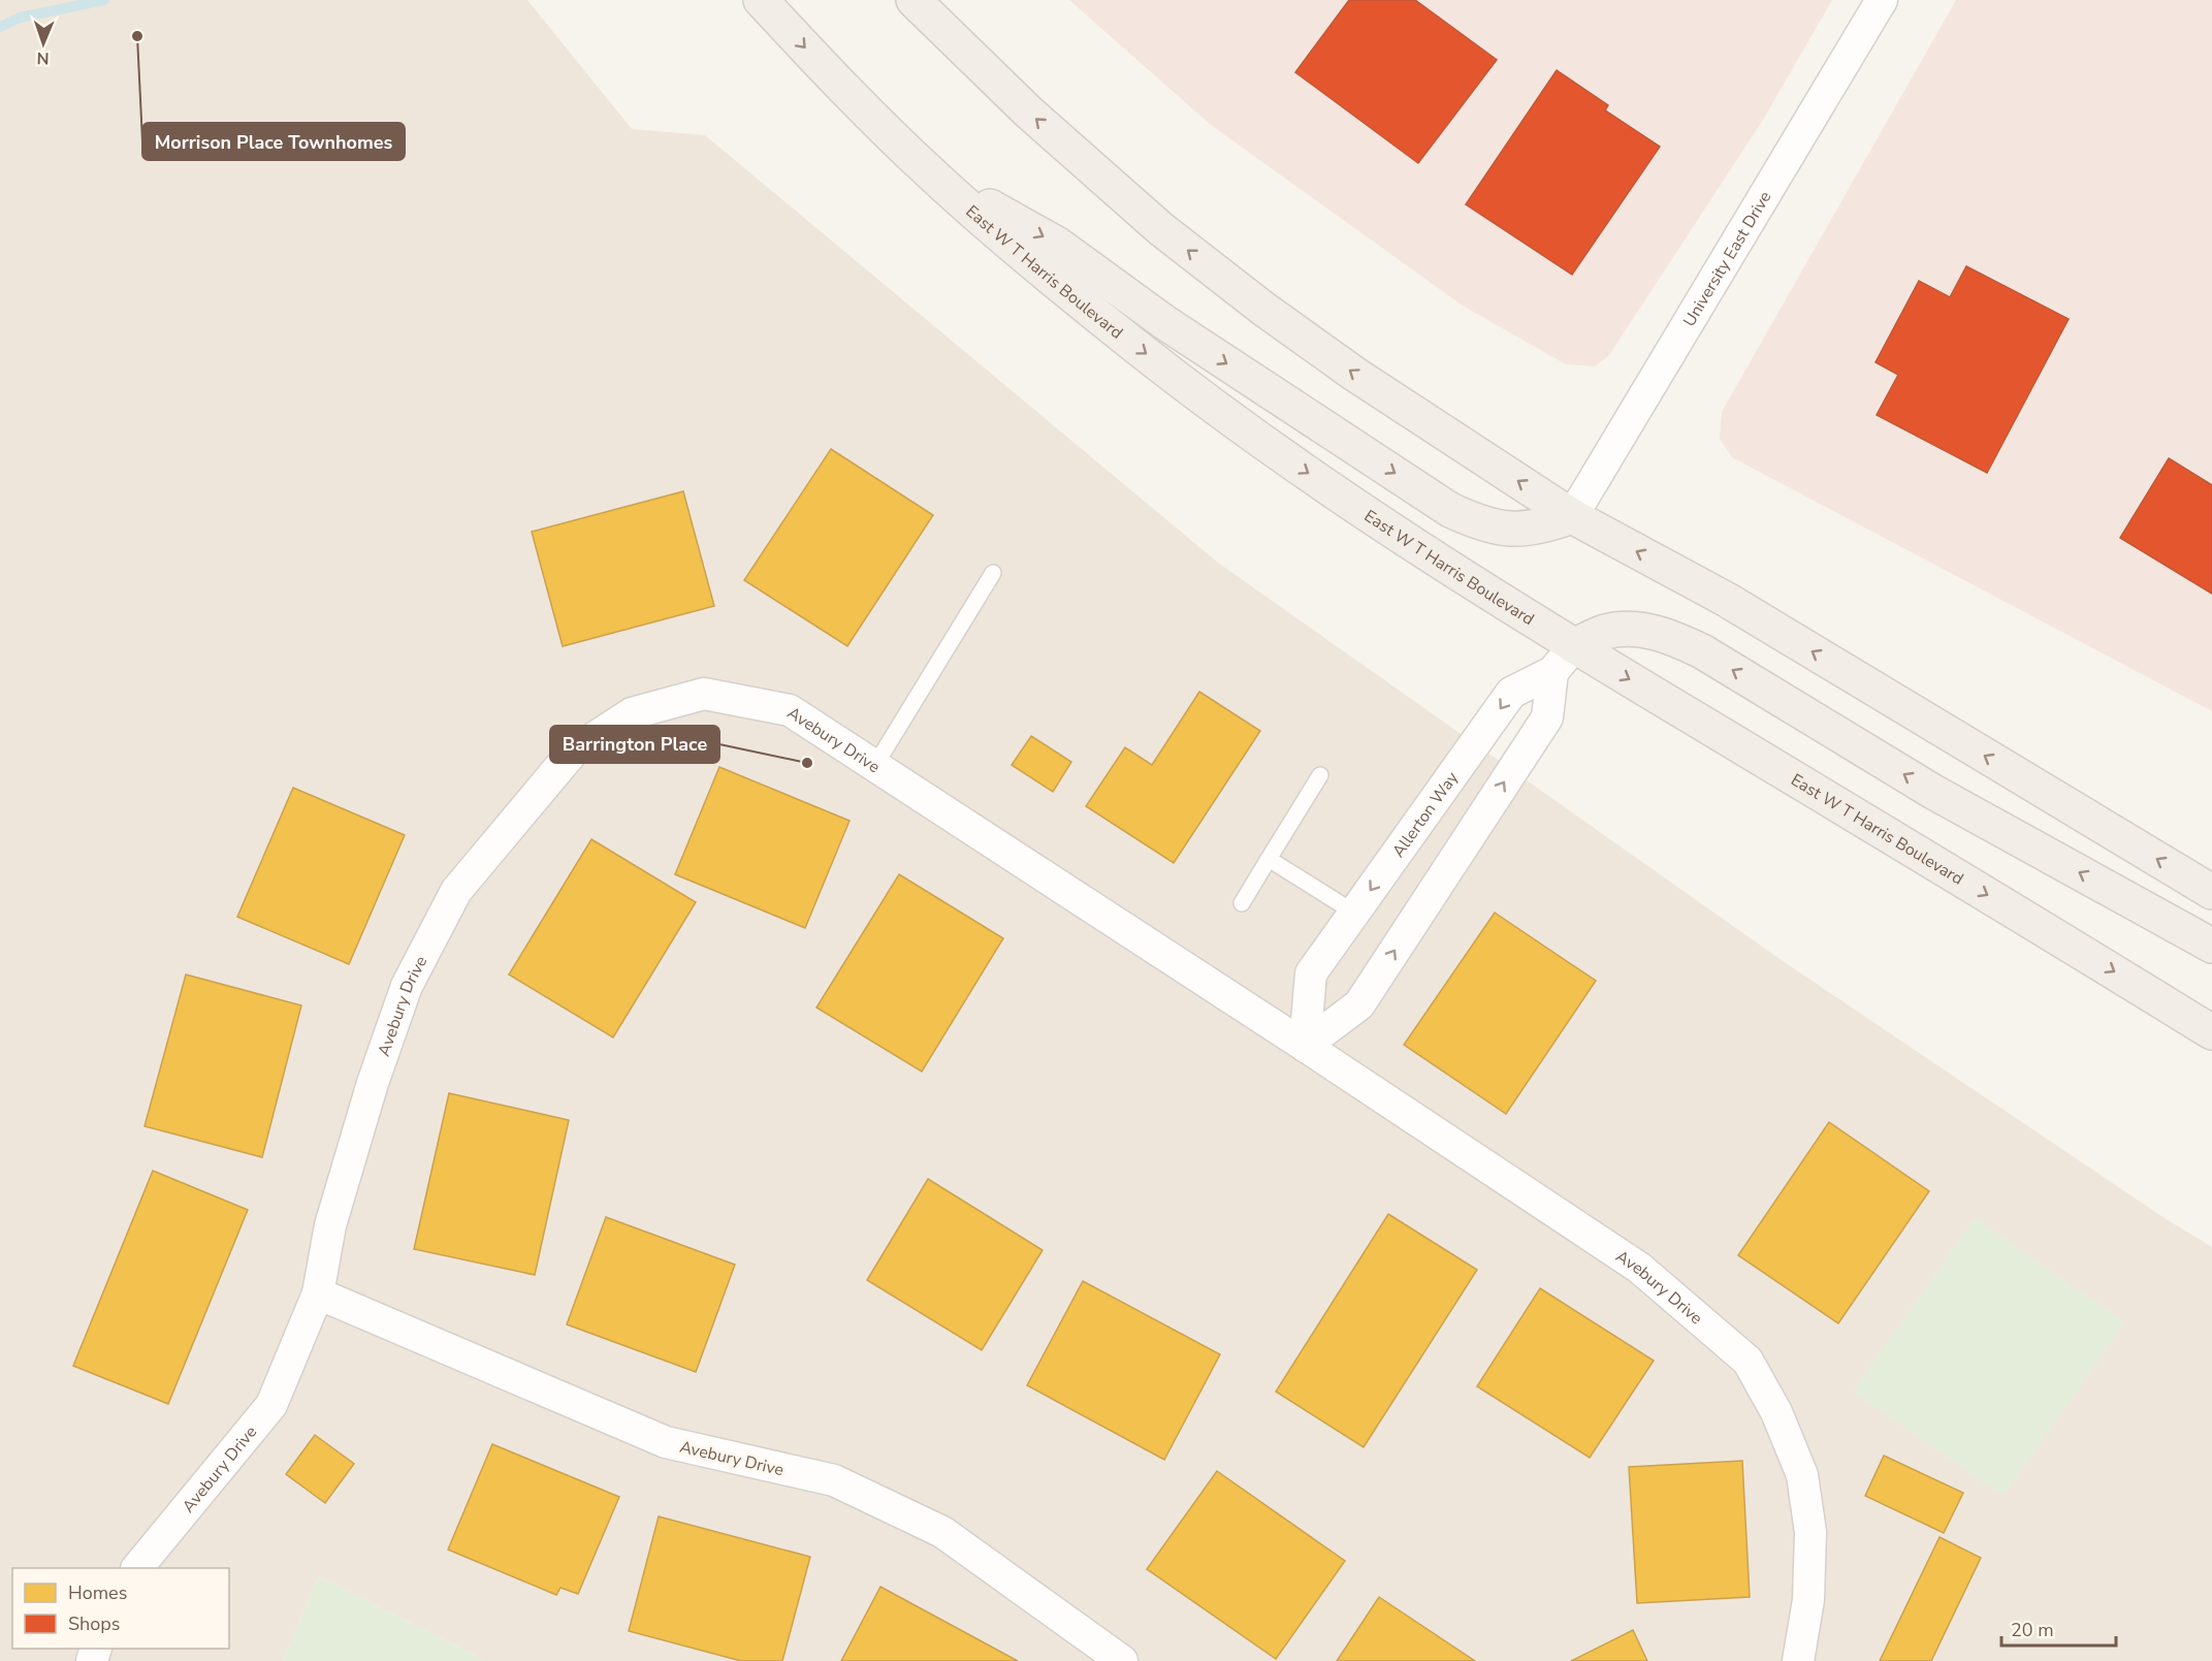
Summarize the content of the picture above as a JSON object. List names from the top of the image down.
{
  "streets": {
    "main road": ["East W T Harris Boulevard"],
    "street": ["University East Drive", "Avebury Drive", "Allerton Way"]
  },
  "crossings": [
    ["East W T Harris Boulevard", "Allerton Way"],
    ["Avebury Drive", "Allerton Way"]
  ],
  "places": ["Morrison Place Townhomes", "Barrington Place"],
  "legend": ["Homes", "Shops"],
  "scale_bar": "20 m",
  "north": "bottom"
}
